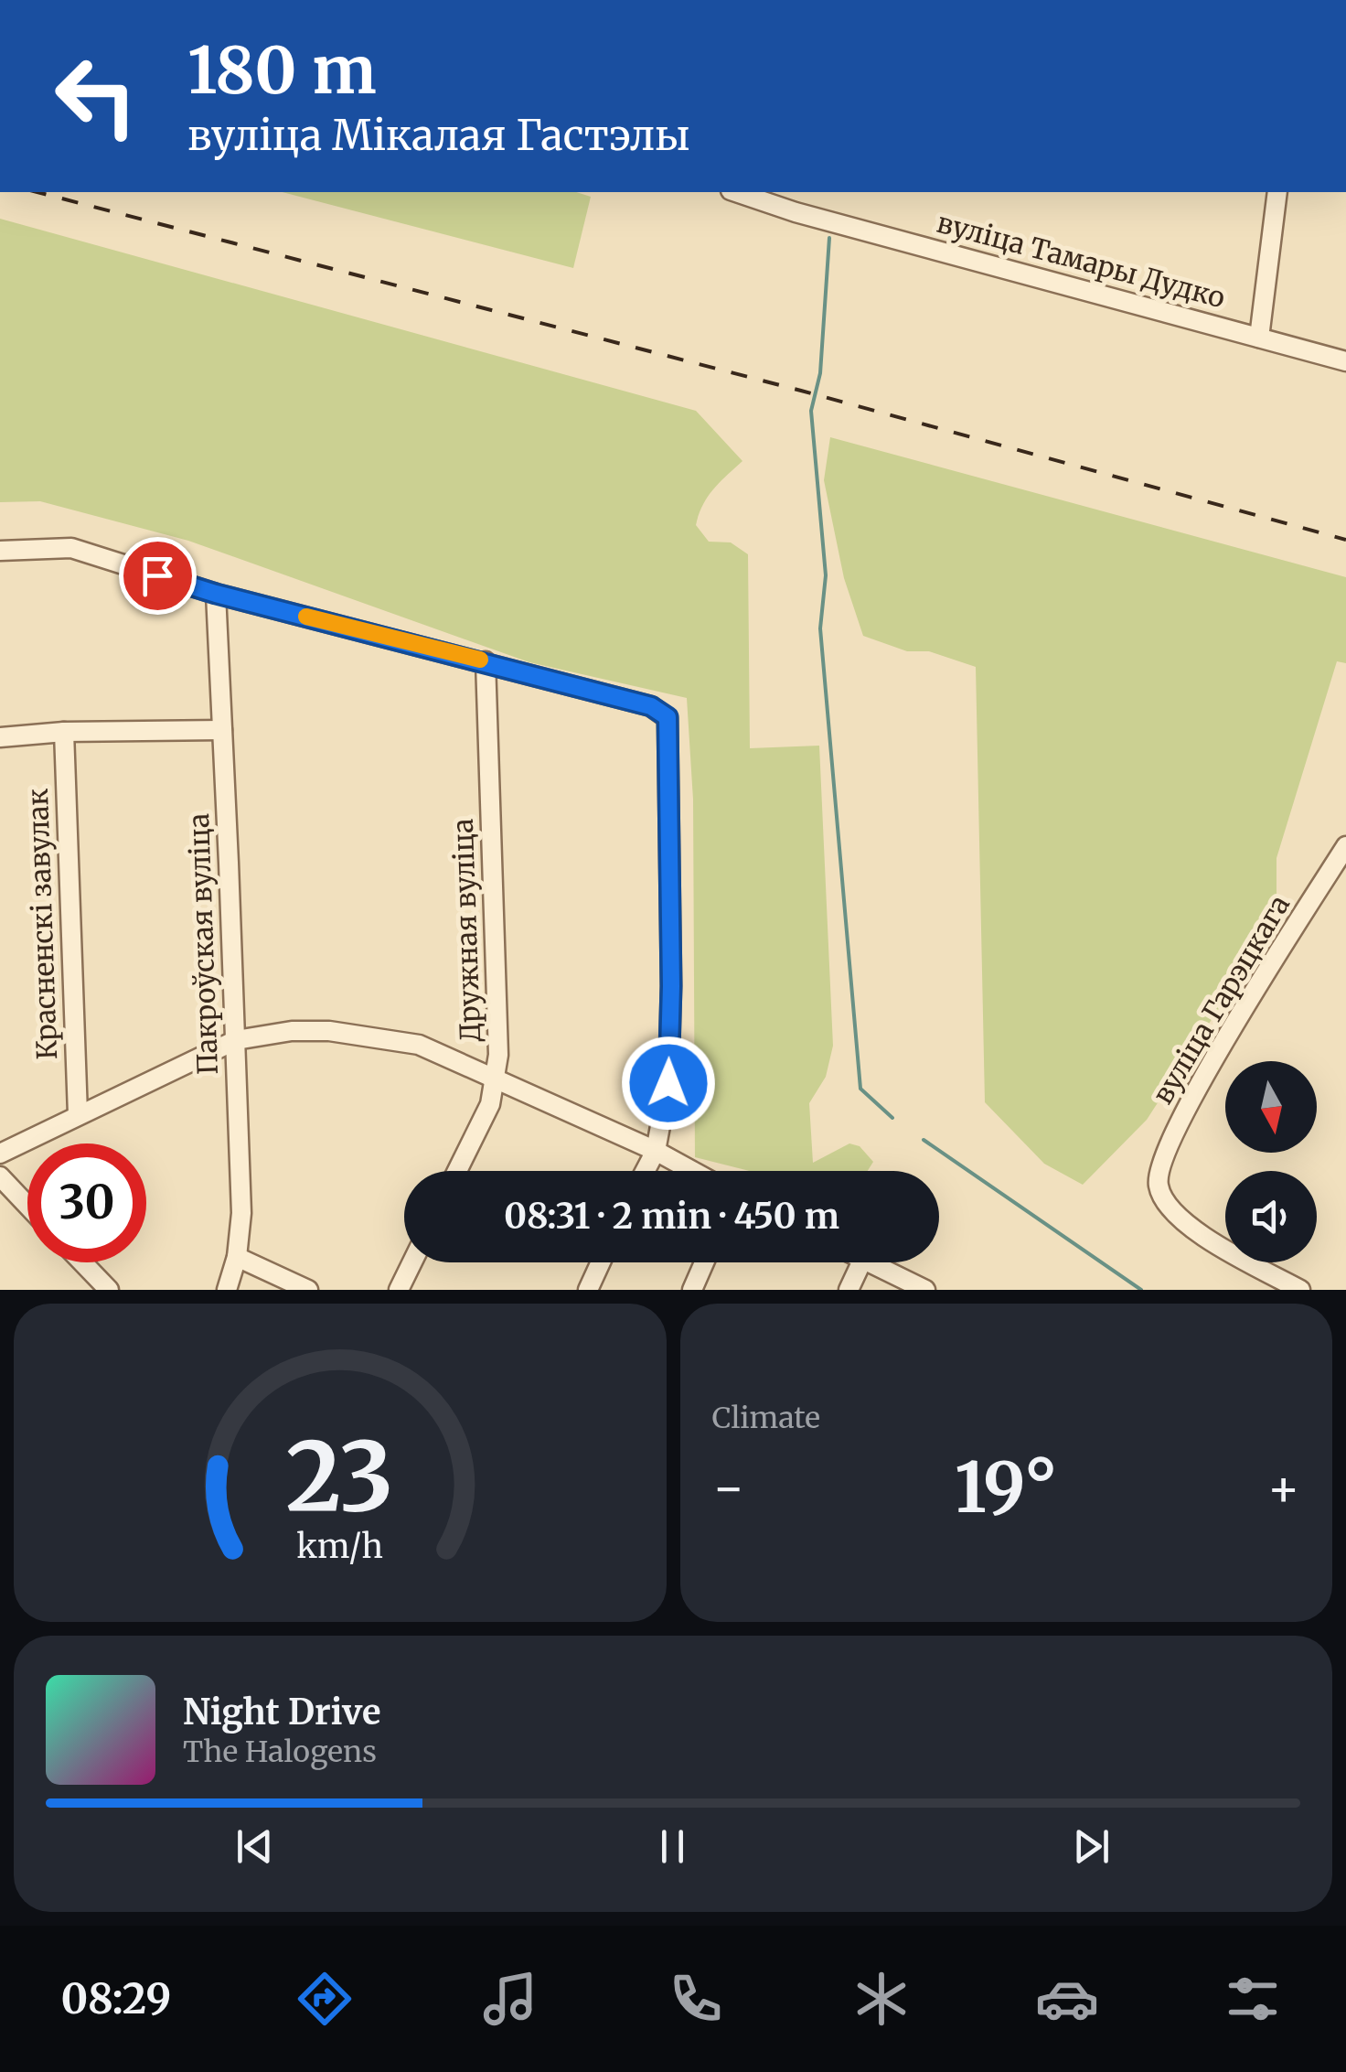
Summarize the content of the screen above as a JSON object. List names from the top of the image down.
{
  "streets": {
    "street": [
      "вуліца Тамары Дудко",
      "Красненскі завулак",
      "Дружная вуліца",
      "Пакроўская вуліца",
      "вуліца Гарэцкага"
    ]
  },
  "north": "bottom",
  "page": {
    "turn": ["180 m", "вуліца Мікалая Гастэлы"],
    "limit": "30",
    "trip": "08:31 · 2 min · 450 m",
    "tile": "Climate",
    "heat": ["−", "19°", "+"],
    "song": ["Night Drive", "The Halogens"],
    "tabs": "08:29",
    "gauge": ["23", "km/h"]
  }
}
